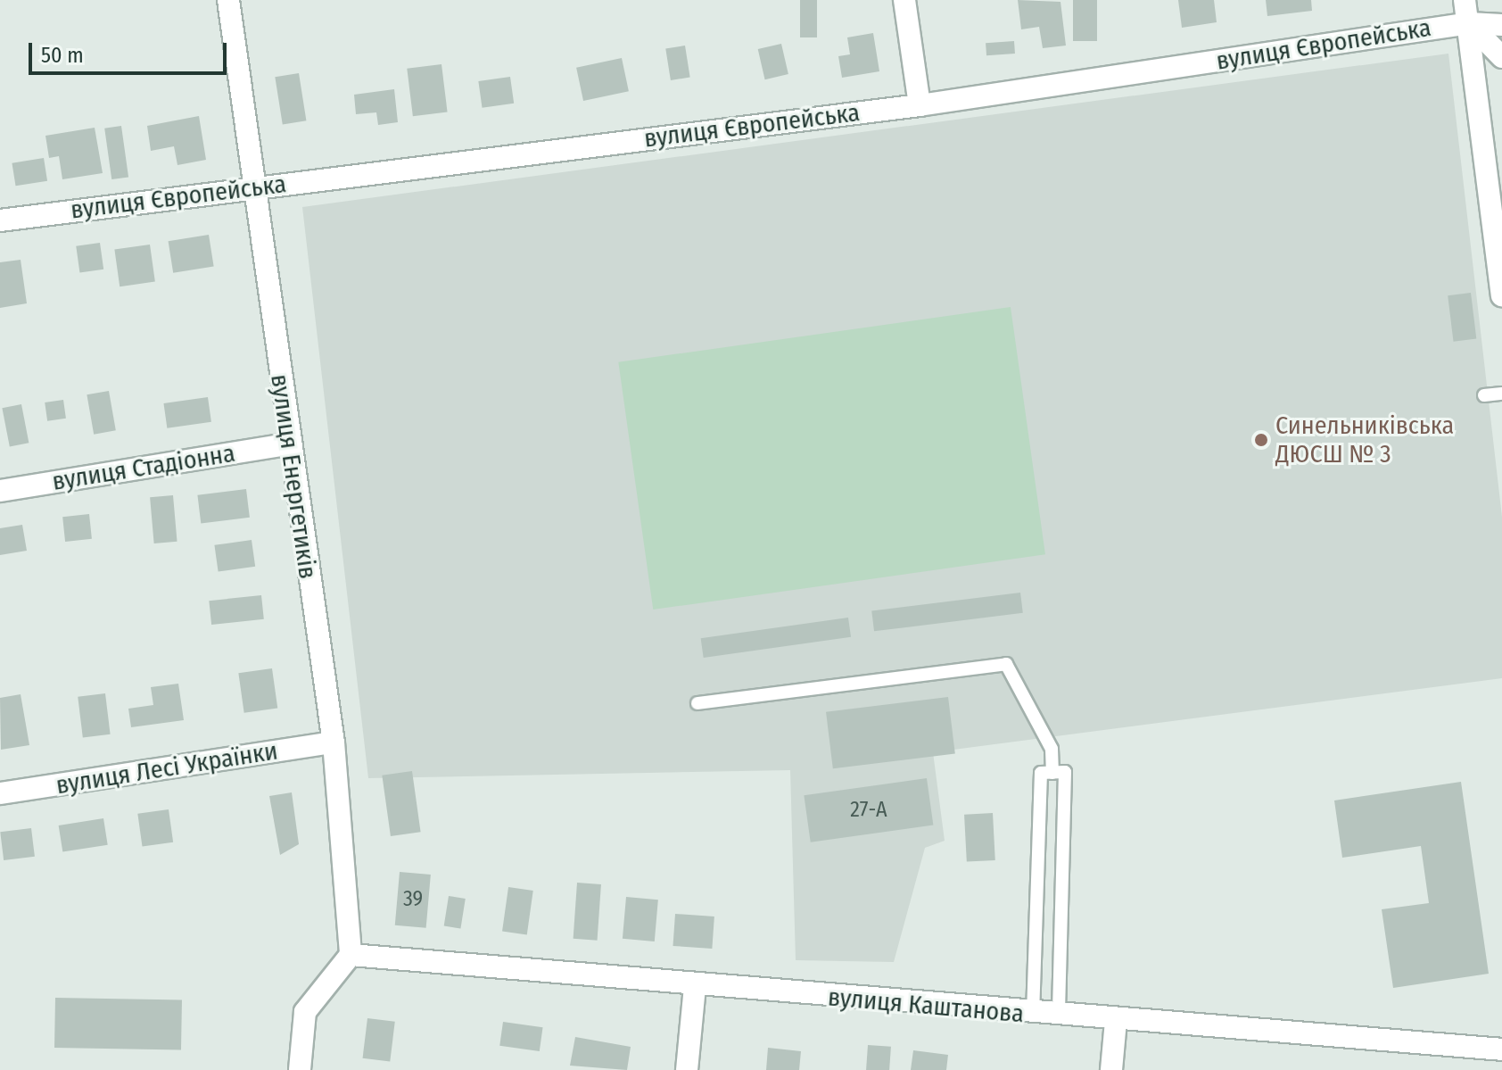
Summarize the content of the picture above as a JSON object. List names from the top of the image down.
{
  "streets": {
    "street": [
      "вулиця Європейська",
      "вулиця Стадіонна",
      "вулиця Енергетиків",
      "вулиця Лесі Українки",
      "вулиця Каштанова"
    ]
  },
  "crossings": [
    ["вулиця Європейська", "вулиця Енергетиків"],
    ["вулиця Стадіонна", "вулиця Енергетиків"],
    ["вулиця Енергетиків", "вулиця Лесі Українки"],
    ["вулиця Енергетиків", "вулиця Каштанова"]
  ],
  "places": ["Синельниківська ДЮСШ № 3"],
  "house_numbers": ["27-А", "39"],
  "scale_bar": "50 m"
}
